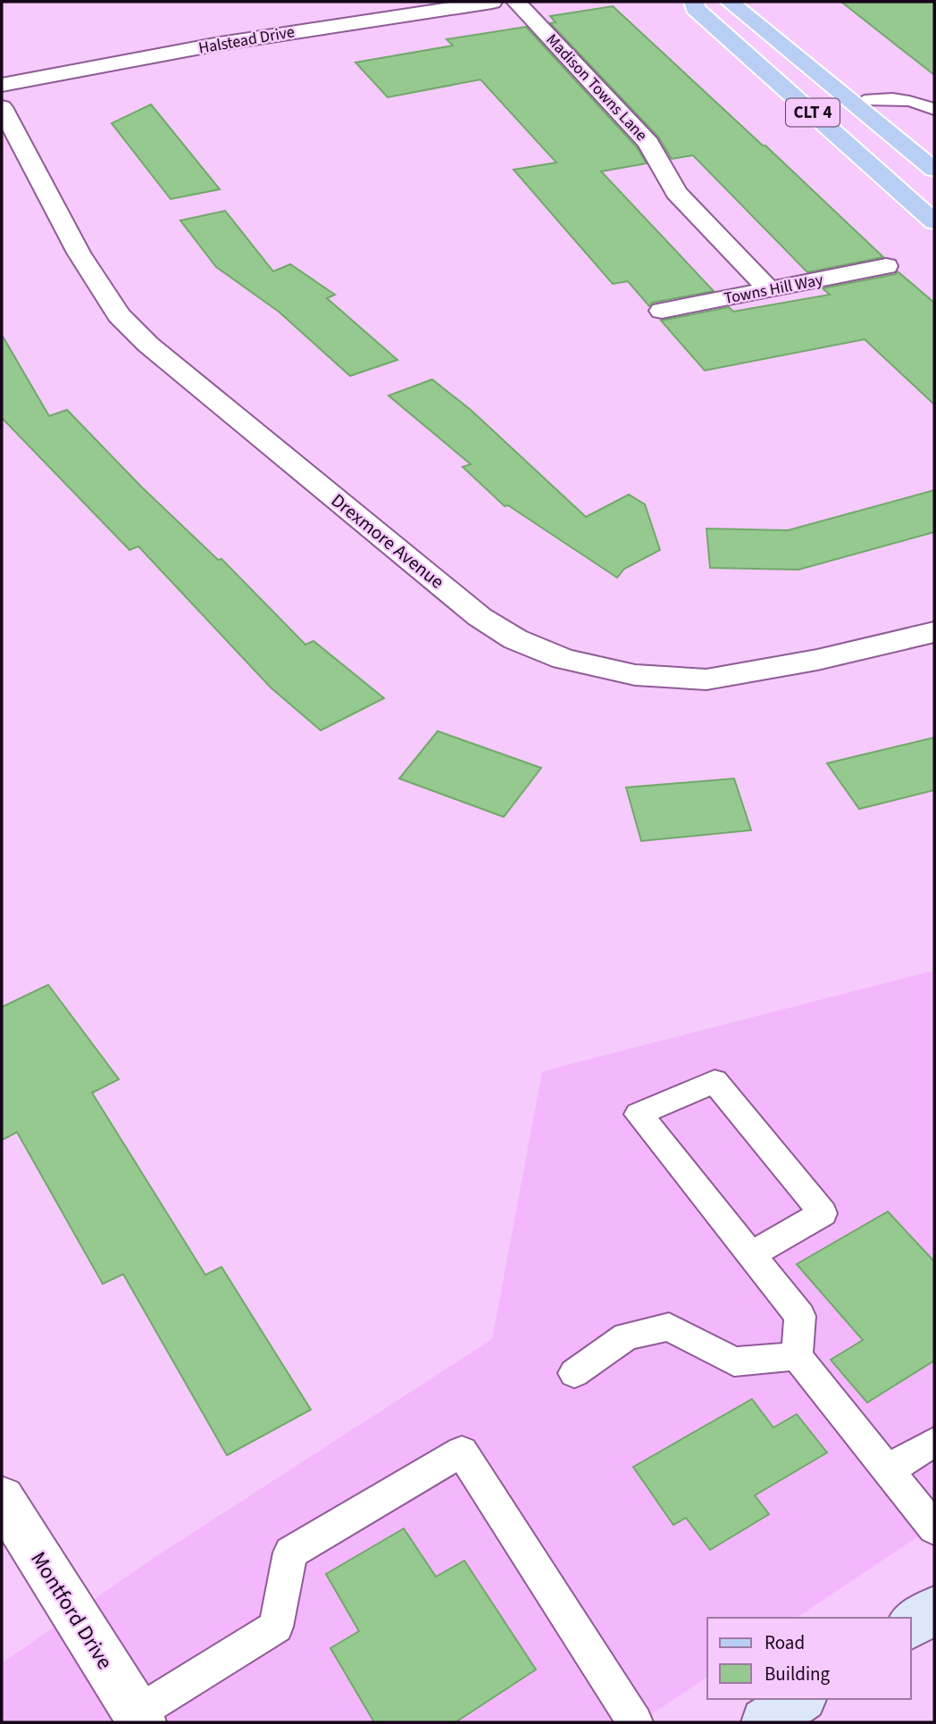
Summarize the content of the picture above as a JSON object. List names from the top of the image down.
{
  "streets": {
    "main road": ["CLT 4"],
    "street": [
      "Halstead Drive",
      "Madison Towns Lane",
      "Towns Hill Way",
      "Drexmore Avenue",
      "Montford Drive"
    ]
  },
  "crossings": [
    ["Madison Towns Lane", "Towns Hill Way"]
  ],
  "legend": ["Road", "Building"]
}
